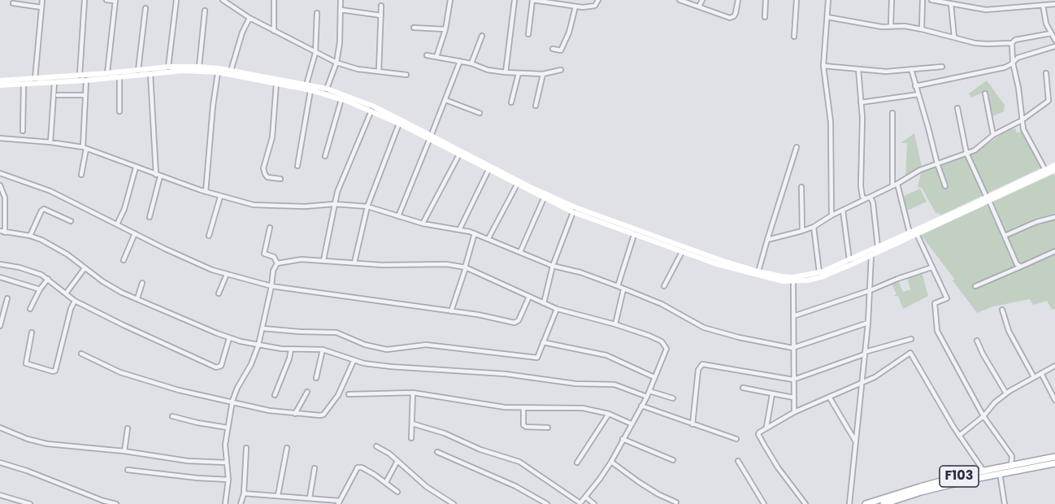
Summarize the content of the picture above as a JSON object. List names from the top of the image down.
{
  "streets": {
    "main road": ["F103"]
  }
}
